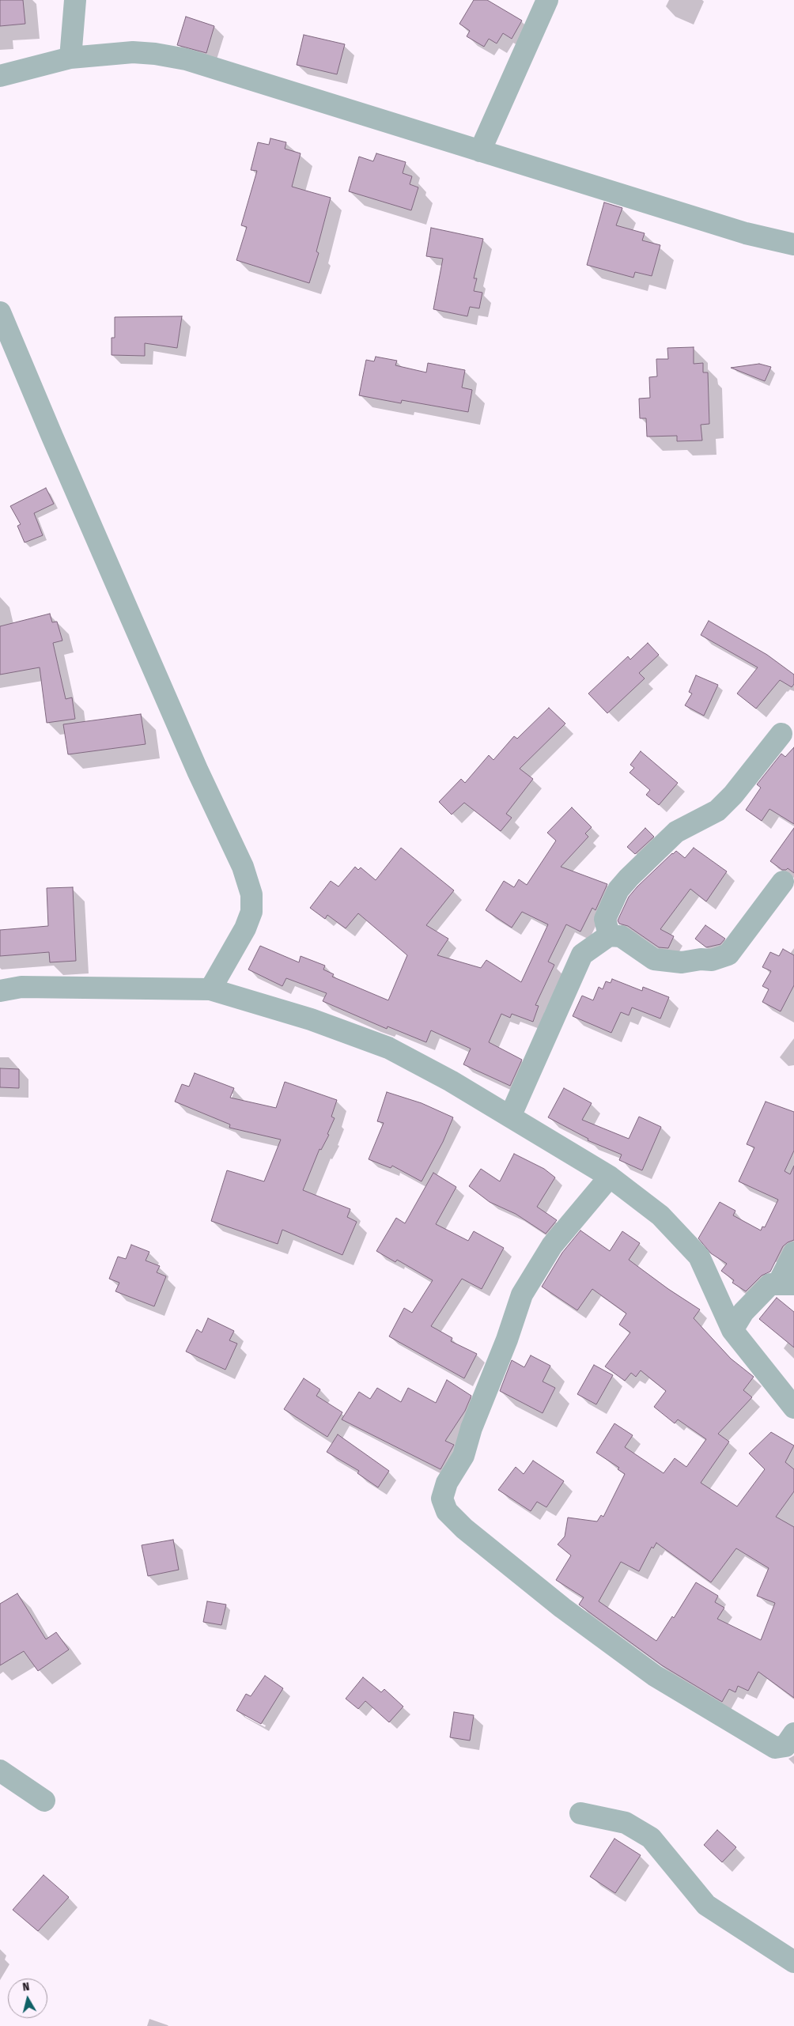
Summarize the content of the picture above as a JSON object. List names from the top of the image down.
{
  "north": "top"
}
